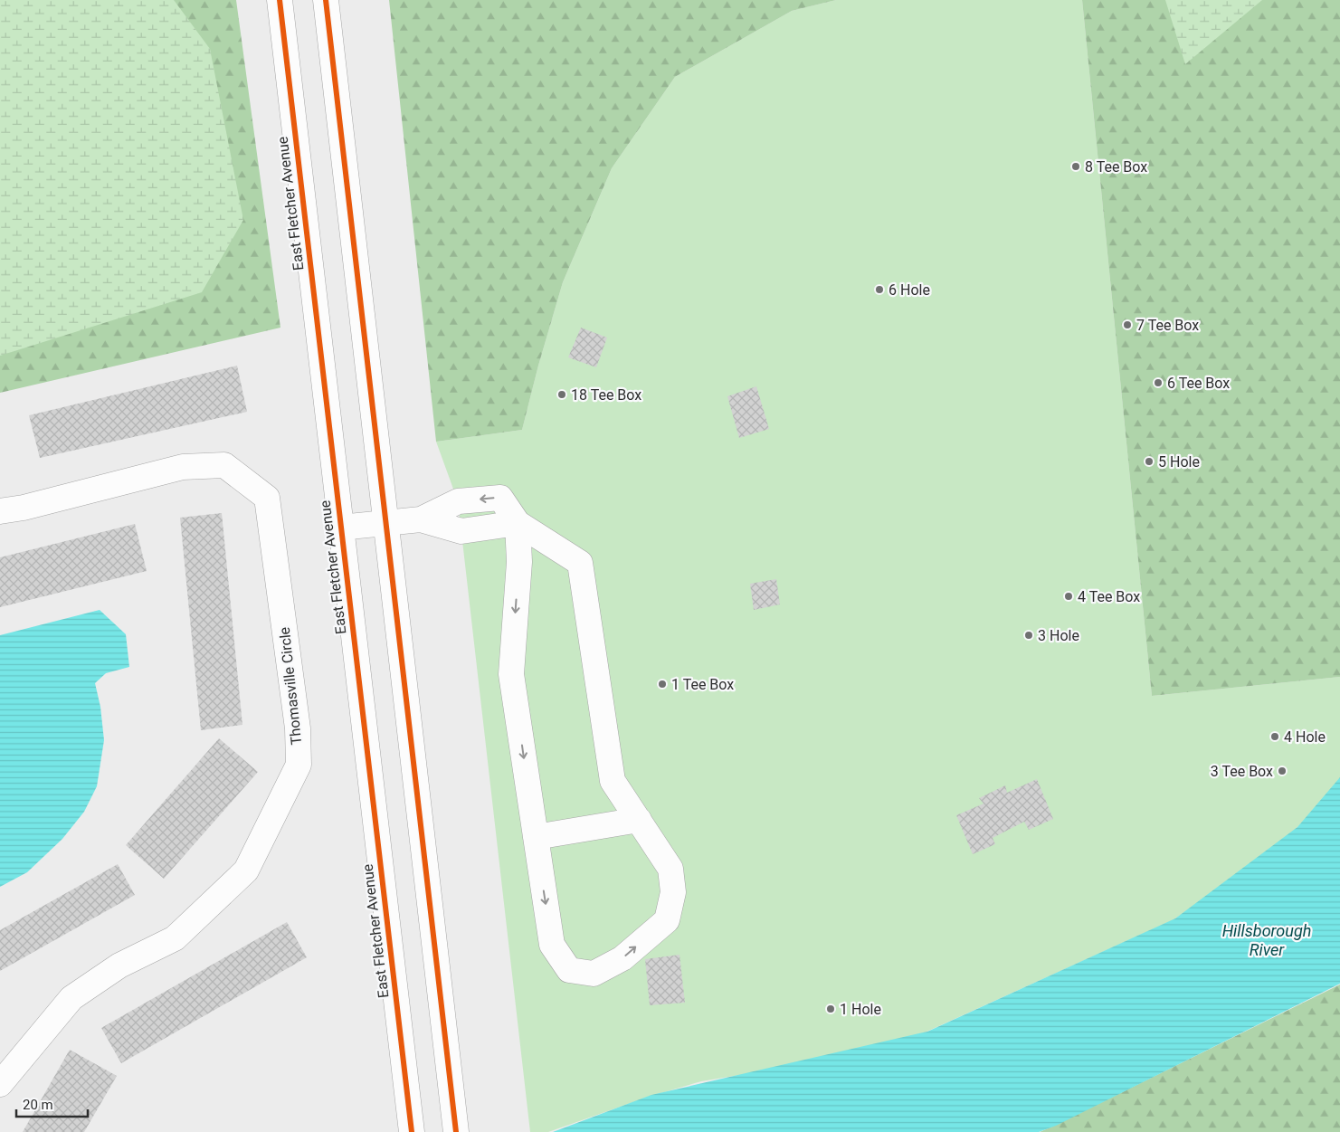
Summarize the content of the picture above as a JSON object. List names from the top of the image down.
{
  "streets": {
    "main road": ["East Fletcher Avenue", "Thomasville Circle"]
  },
  "water": ["Hillsborough River"],
  "places": [
    "8 Tee Box",
    "6 Hole",
    "7 Tee Box",
    "6 Tee Box",
    "18 Tee Box",
    "5 Hole",
    "4 Tee Box",
    "3 Hole",
    "1 Tee Box",
    "4 Hole",
    "3 Tee Box",
    "1 Hole"
  ],
  "scale_bar": "20 m"
}
